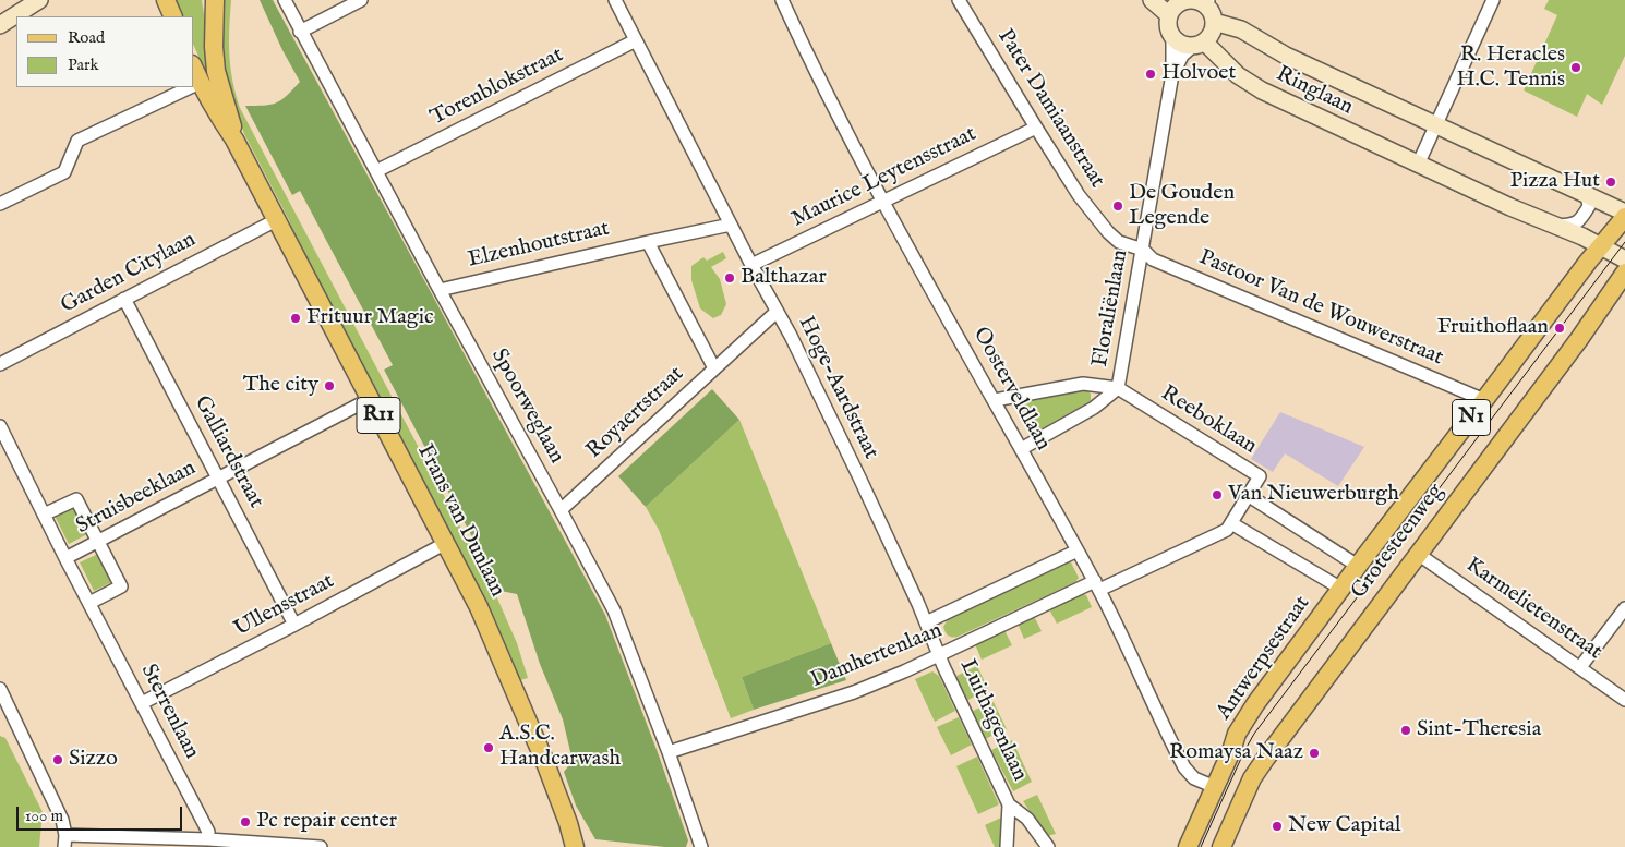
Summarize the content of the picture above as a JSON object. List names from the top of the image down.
{
  "streets": {
    "main road": [
      "R11",
      "N1",
      "Frans van Dunlaan",
      "Grotesteenweg",
      "Antwerpsestraat"
    ],
    "street": [
      "Torenblokstraat",
      "Ringlaan",
      "Pater Damiaanstraat",
      "Maurice Leytensstraat",
      "Elzenhoutstraat",
      "Garden Citylaan",
      "Floraliënlaan",
      "Pastoor Van de Wouwerstraat",
      "Hoge-Aardstraat",
      "Oosterveldlaan",
      "Spoorweglaan",
      "Royaertstraat",
      "Reeboklaan",
      "Galliardstraat",
      "Struisbeeklaan",
      "Ullensstraat",
      "Karmelietenstraat",
      "Damhertenlaan",
      "Sterrenlaan",
      "Luithagenlaan"
    ]
  },
  "crossings": [
    ["Torenblokstraat", "Hoge-Aardstraat"],
    ["Torenblokstraat", "Spoorweglaan"],
    ["Ringlaan", "Floraliënlaan"],
    ["Ringlaan", "N1"],
    ["Ringlaan", "Grotesteenweg"],
    ["Pater Damiaanstraat", "Maurice Leytensstraat"],
    ["Pater Damiaanstraat", "Floraliënlaan"],
    ["Pater Damiaanstraat", "Pastoor Van de Wouwerstraat"],
    ["Maurice Leytensstraat", "Hoge-Aardstraat"],
    ["Maurice Leytensstraat", "Oosterveldlaan"],
    ["Elzenhoutstraat", "Hoge-Aardstraat"],
    ["Elzenhoutstraat", "Spoorweglaan"],
    ["Garden Citylaan", "Galliardstraat"],
    ["Garden Citylaan", "Frans van Dunlaan"],
    ["Floraliënlaan", "Pastoor Van de Wouwerstraat"],
    ["Floraliënlaan", "Reeboklaan"],
    ["Pastoor Van de Wouwerstraat", "Grotesteenweg"],
    ["Hoge-Aardstraat", "Royaertstraat"],
    ["Hoge-Aardstraat", "Damhertenlaan"],
    ["Hoge-Aardstraat", "Luithagenlaan"],
    ["Oosterveldlaan", "Damhertenlaan"],
    ["Oosterveldlaan", "Antwerpsestraat"],
    ["Spoorweglaan", "Royaertstraat"],
    ["Spoorweglaan", "Damhertenlaan"],
    ["N1", "Grotesteenweg"],
    ["Reeboklaan", "Damhertenlaan"],
    ["Galliardstraat", "Struisbeeklaan"],
    ["Galliardstraat", "Ullensstraat"],
    ["Struisbeeklaan", "Frans van Dunlaan"],
    ["Struisbeeklaan", "Sterrenlaan"],
    ["Frans van Dunlaan", "Ullensstraat"],
    ["Grotesteenweg", "Karmelietenstraat"],
    ["Grotesteenweg", "Antwerpsestraat"],
    ["Ullensstraat", "Sterrenlaan"],
    ["Damhertenlaan", "Luithagenlaan"]
  ],
  "places": [
    "R. Heracles H.C. Tennis",
    "Holvoet",
    "Pizza Hut",
    "De Gouden Legende",
    "Balthazar",
    "Frituur Magic",
    "Fruithoflaan",
    "The city",
    "Van Nieuwerburgh",
    "Sint-Theresia",
    "A.S.C. Handcarwash",
    "Romaysa Naaz",
    "Sizzo",
    "Pc repair center",
    "New Capital"
  ],
  "legend": ["Road", "Park"],
  "scale_bar": "100 m"
}
